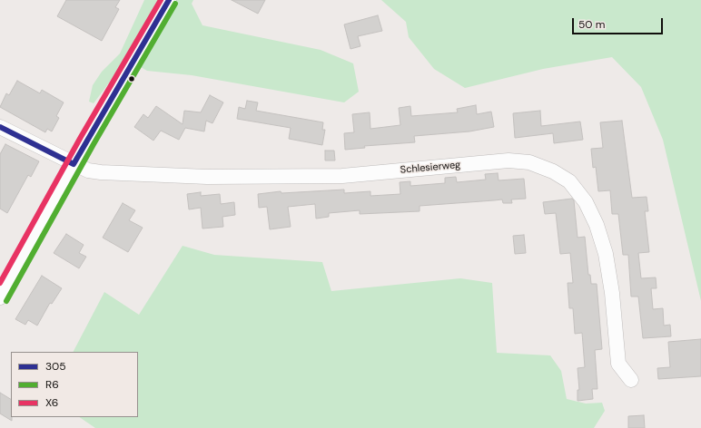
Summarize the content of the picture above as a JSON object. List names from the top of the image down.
{
  "streets": {
    "street": ["Schlesierweg"]
  },
  "lines": ["transit line 305", "transit line X6", "transit line R6"],
  "legend": ["305", "R6", "X6"],
  "scale_bar": "50 m"
}
